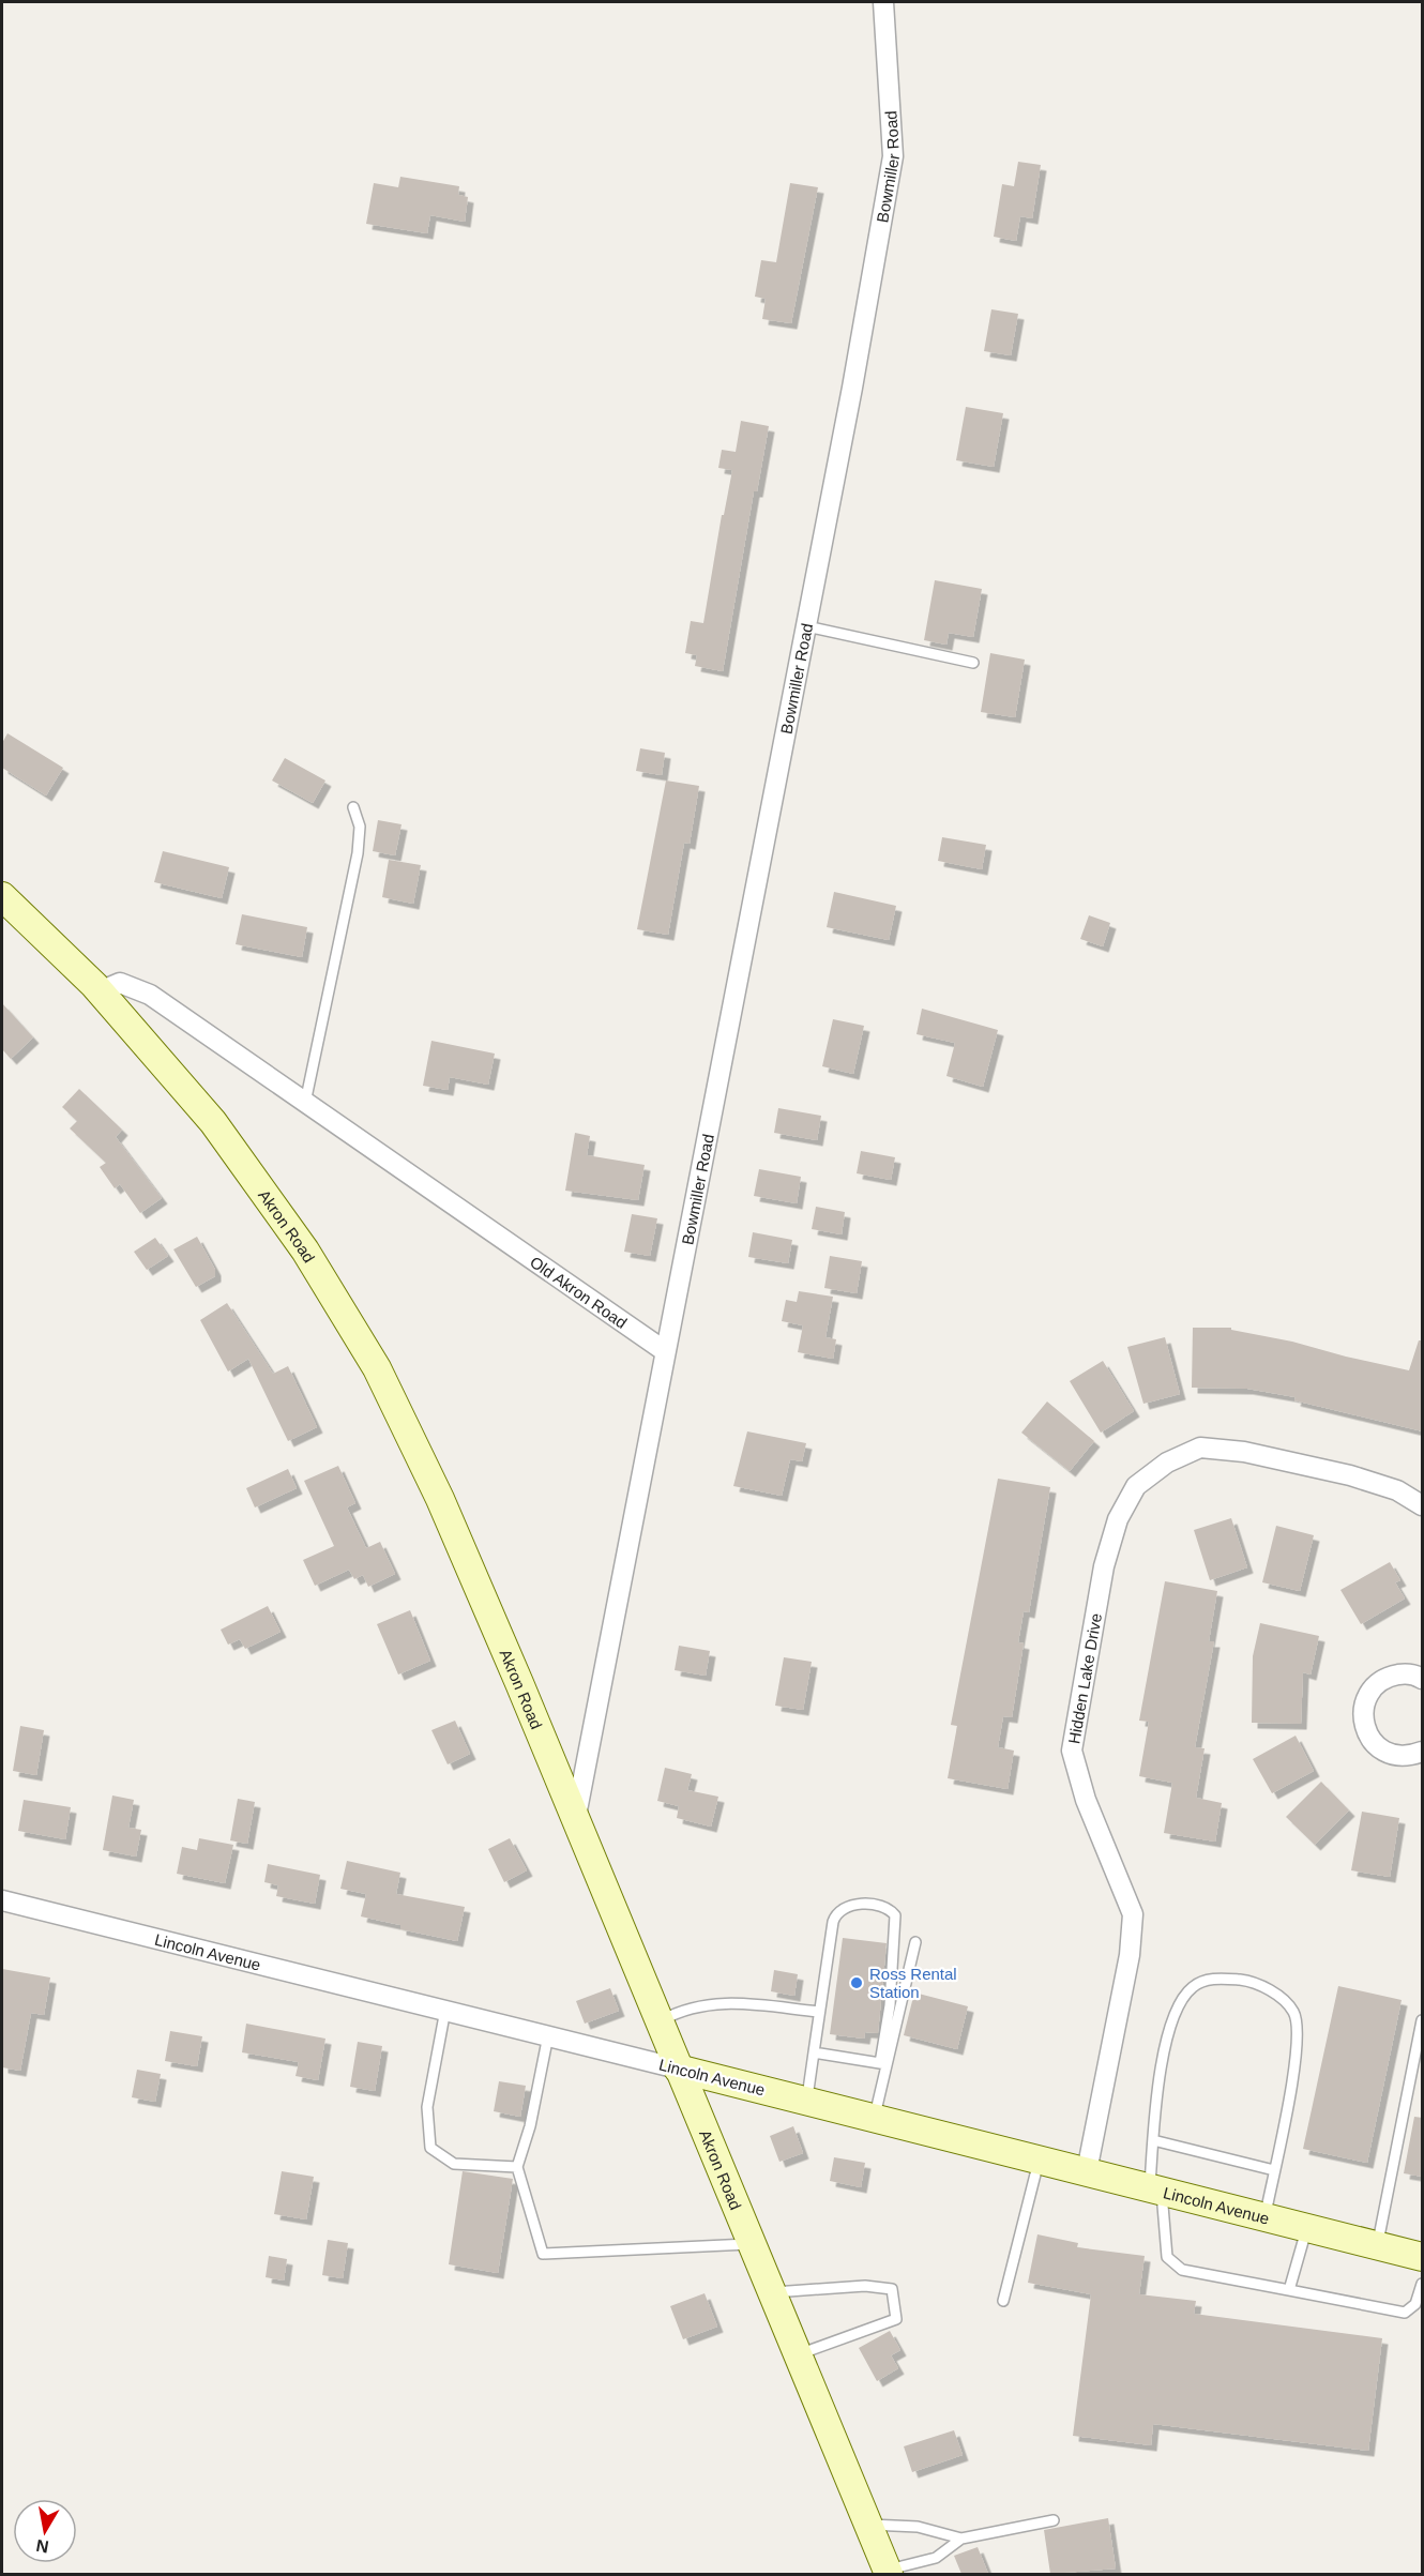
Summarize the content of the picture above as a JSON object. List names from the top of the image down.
{
  "streets": {
    "main road": ["Akron Road", "Lincoln Avenue"],
    "street": ["Bowmiller Road", "Old Akron Road", "Hidden Lake Drive"]
  },
  "crossings": [
    ["Bowmiller Road", "Old Akron Road"],
    ["Akron Road", "Old Akron Road"],
    ["Akron Road", "Lincoln Avenue"],
    ["Hidden Lake Drive", "Lincoln Avenue"]
  ],
  "places": ["Ross Rental Station"],
  "north": "bottom"
}
